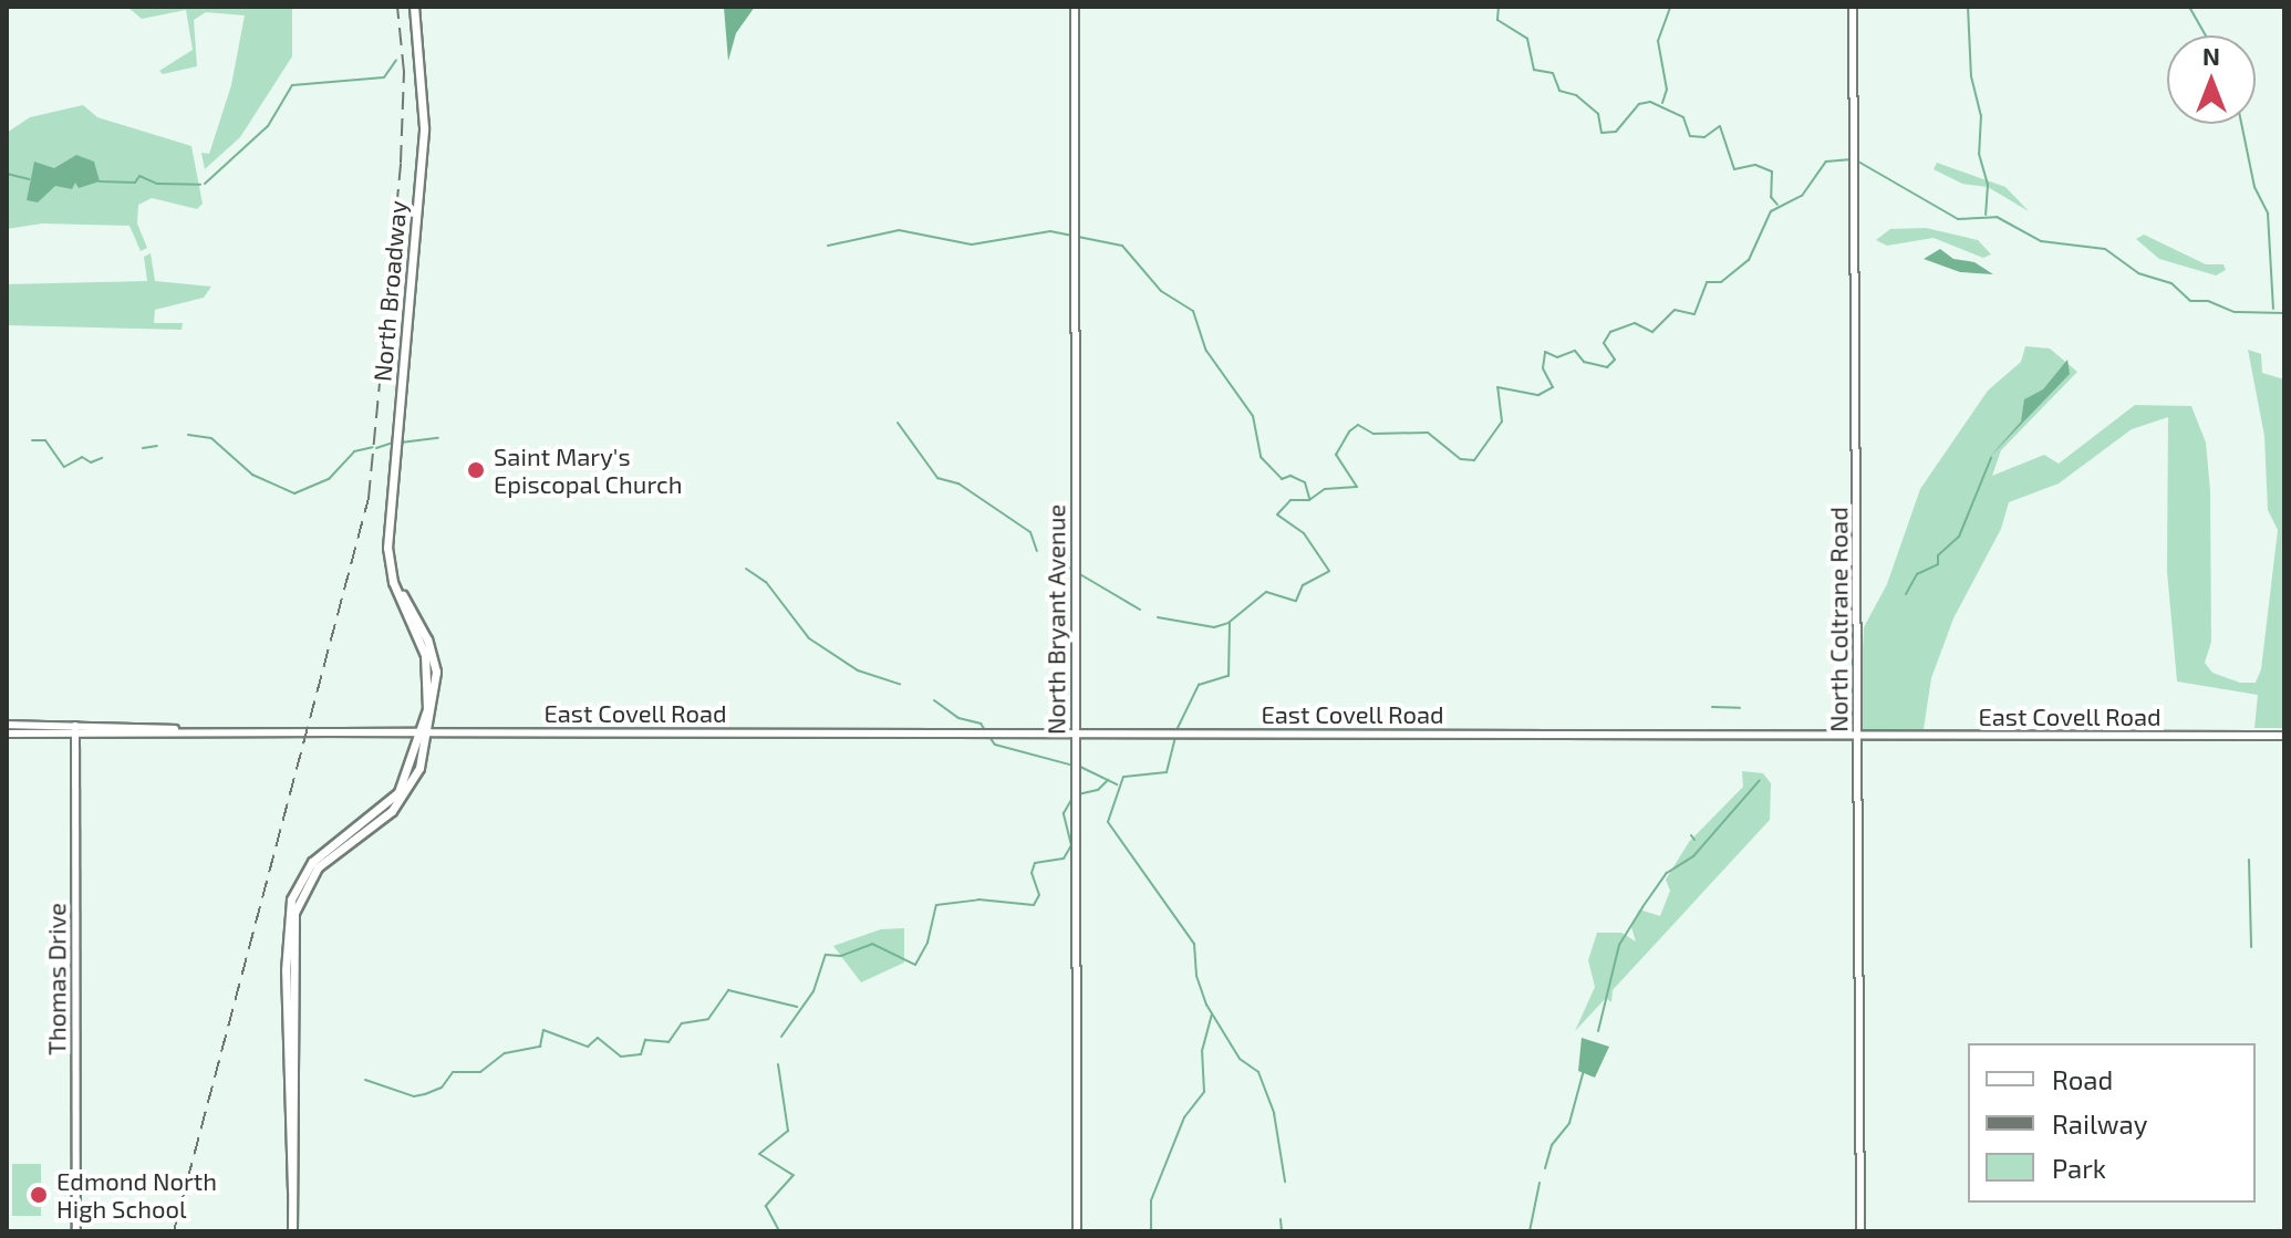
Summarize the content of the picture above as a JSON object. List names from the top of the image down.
{
  "streets": {
    "main road": ["North Broadway"],
    "street": [
      "North Bryant Avenue",
      "North Coltrane Road",
      "East Covell Road",
      "Thomas Drive"
    ]
  },
  "crossings": [
    ["North Broadway", "East Covell Road"],
    ["North Bryant Avenue", "East Covell Road"],
    ["North Coltrane Road", "East Covell Road"],
    ["East Covell Road", "Thomas Drive"]
  ],
  "places": ["Saint Mary's Episcopal Church", "Edmond North High School"],
  "legend": ["Road", "Railway", "Park"],
  "north": "top"
}
